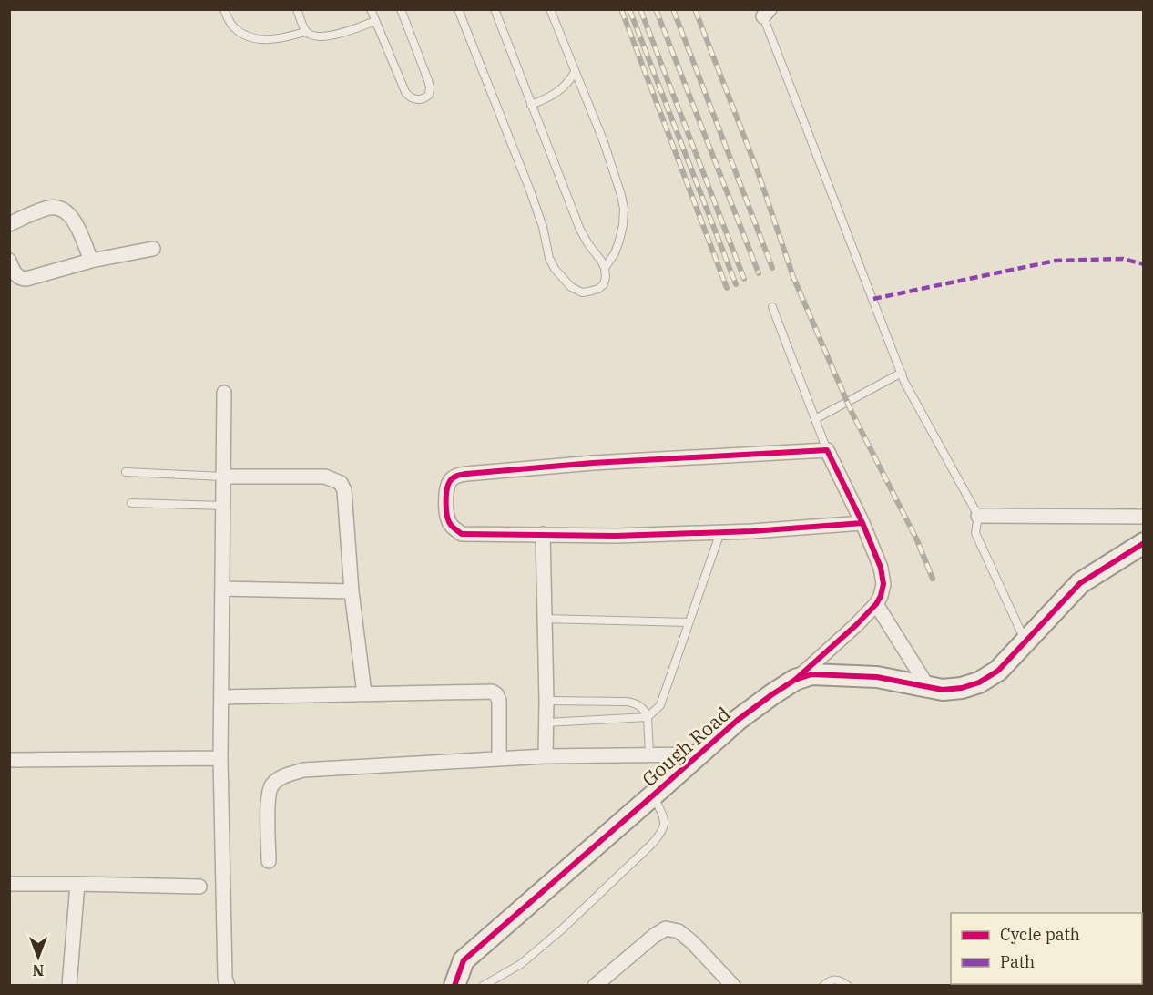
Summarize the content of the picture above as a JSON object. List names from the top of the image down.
{
  "streets": {
    "street": ["Gough Road"]
  },
  "legend": ["Cycle path", "Path"],
  "north": "bottom"
}
